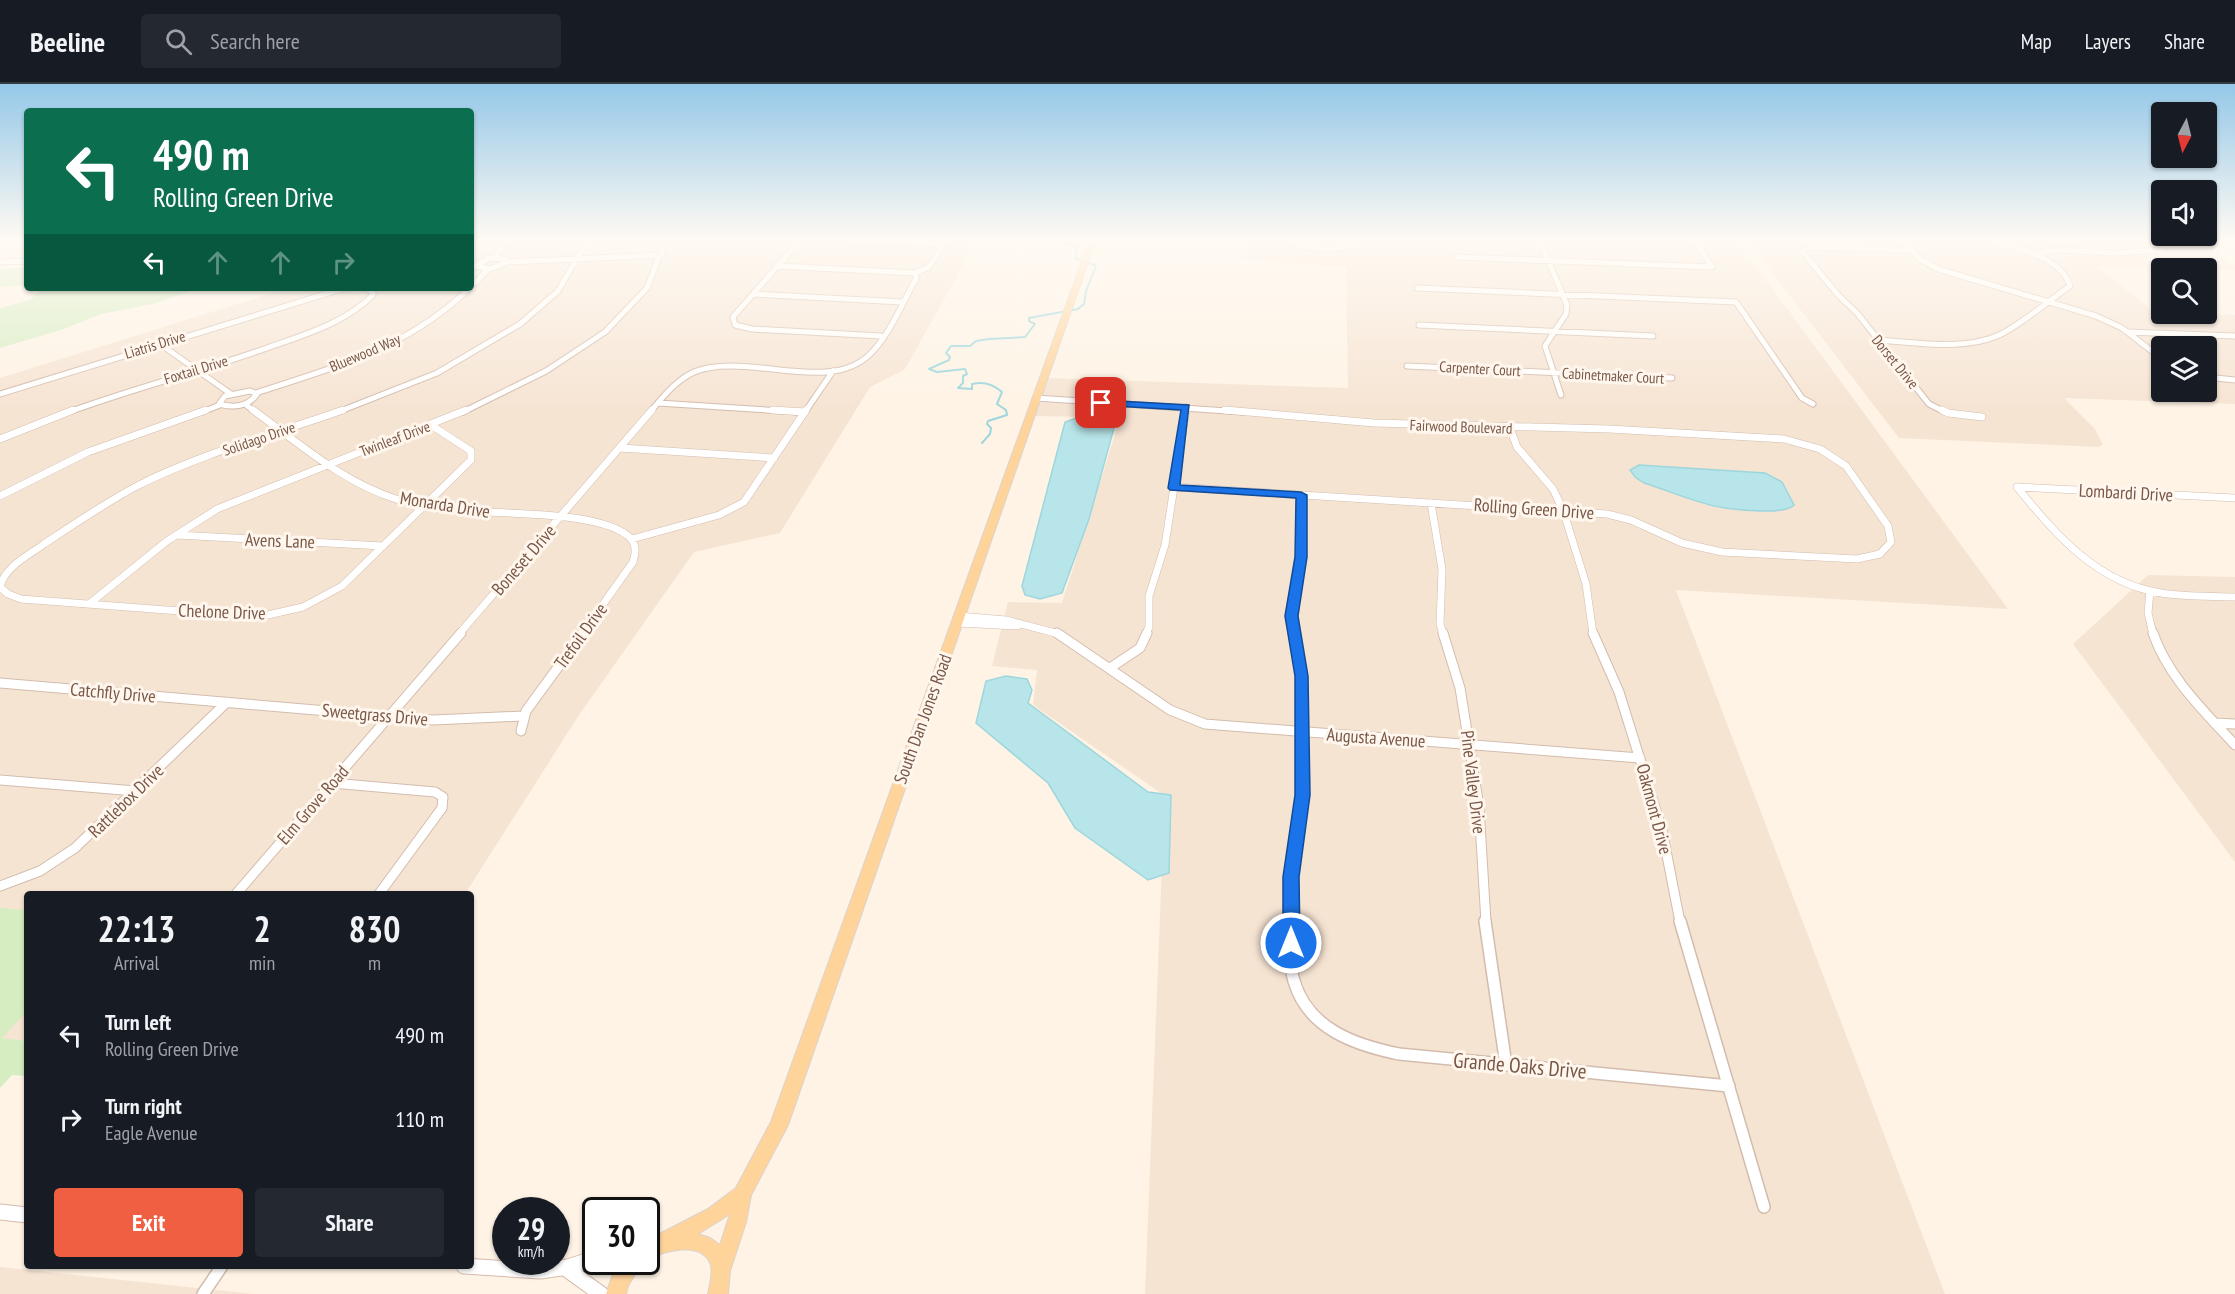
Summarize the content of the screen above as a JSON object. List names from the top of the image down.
{
  "streets": {
    "main road": ["South Dan Jones Road"],
    "street": [
      "Liatris Drive",
      "Bluewood Way",
      "Dorset Drive",
      "Carpenter Court",
      "Foxtail Drive",
      "Cabinetmaker Court",
      "Fairwood Boulevard",
      "Solidago Drive",
      "Twinleaf Drive",
      "Lombardi Drive",
      "Monarda Drive",
      "Rolling Green Drive",
      "Avens Lane",
      "Boneset Drive",
      "Chelone Drive",
      "Trefoil Drive",
      "Catchfly Drive",
      "Sweetgrass Drive",
      "Augusta Avenue",
      "Pine Valley Drive",
      "Rattlebox Drive",
      "Elm Grove Road",
      "Oakmont Drive",
      "Grande Oaks Drive"
    ]
  },
  "crossings": [
    ["Carpenter Court", "Cabinetmaker Court"],
    ["Fairwood Boulevard", "Rolling Green Drive"],
    ["Fairwood Boulevard", "South Dan Jones Road"],
    ["Fairwood Boulevard", "Oakmont Drive"],
    ["Solidago Drive", "Twinleaf Drive"],
    ["Solidago Drive", "Monarda Drive"],
    ["Solidago Drive", "Chelone Drive"],
    ["Twinleaf Drive", "Monarda Drive"],
    ["Twinleaf Drive", "Avens Lane"],
    ["Twinleaf Drive", "Chelone Drive"],
    ["Monarda Drive", "Boneset Drive"],
    ["Monarda Drive", "Chelone Drive"],
    ["Monarda Drive", "Trefoil Drive"],
    ["Rolling Green Drive", "Pine Valley Drive"],
    ["Rolling Green Drive", "Oakmont Drive"],
    ["Avens Lane", "Chelone Drive"],
    ["Boneset Drive", "Sweetgrass Drive"],
    ["Boneset Drive", "Elm Grove Road"],
    ["Trefoil Drive", "Sweetgrass Drive"],
    ["Catchfly Drive", "Sweetgrass Drive"],
    ["Catchfly Drive", "Rattlebox Drive"],
    ["Sweetgrass Drive", "Rattlebox Drive"],
    ["Sweetgrass Drive", "Elm Grove Road"],
    ["South Dan Jones Road", "Augusta Avenue"],
    ["Augusta Avenue", "Pine Valley Drive"],
    ["Augusta Avenue", "Oakmont Drive"],
    ["Augusta Avenue", "Grande Oaks Drive"],
    ["Pine Valley Drive", "Grande Oaks Drive"],
    ["Oakmont Drive", "Grande Oaks Drive"]
  ],
  "north": "bottom",
  "page": {
    "header": "Beeline",
    "search": "Search here",
    "nav": ["Map", "Layers", "Share"],
    "turn": ["490 m", "Rolling Green Drive"],
    "eta": [
      "22:13",
      "Arrival",
      "2",
      "min",
      "830",
      "m"
    ],
    "list": [
      {
        "name": "Turn left",
        "note": "Rolling Green Drive",
        "value": "490 m"
      },
      {
        "name": "Turn right",
        "note": "Eagle Avenue",
        "value": "110 m"
      }
    ],
    "buttons": ["Exit", "Share"],
    "speed": "29 km/h",
    "limit": "30"
  }
}
